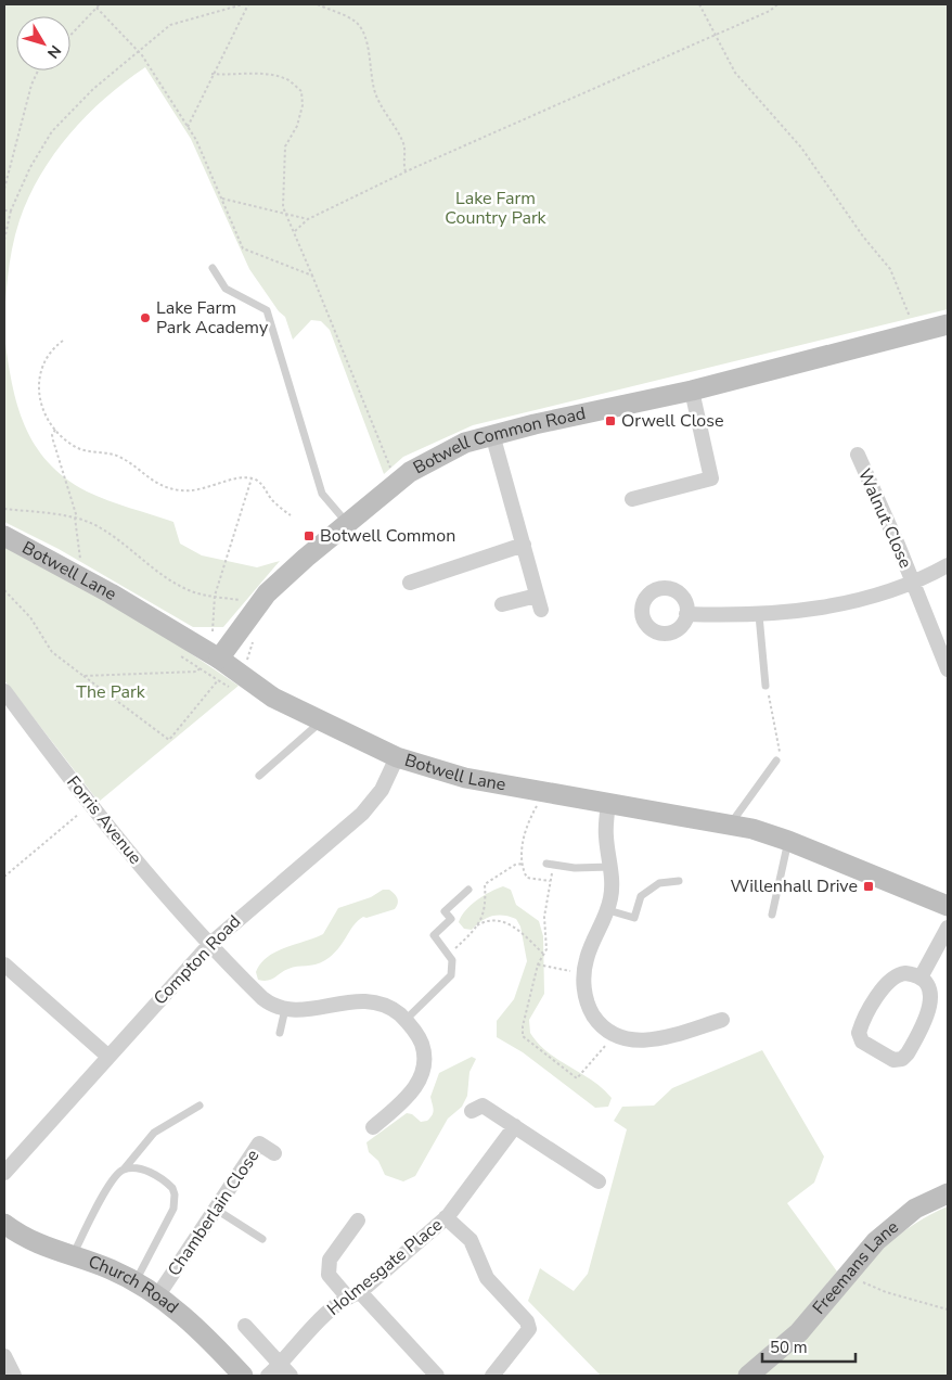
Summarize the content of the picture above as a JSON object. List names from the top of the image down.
{
  "streets": {
    "street": [
      "Botwell Common Road",
      "Walnut Close",
      "Botwell Lane",
      "Forris Avenue",
      "Compton Road",
      "Chamberlain Close",
      "Holmesgate Place",
      "Freemans Lane",
      "Church Road"
    ]
  },
  "crossings": [
    ["Botwell Common Road", "Botwell Lane"],
    ["Botwell Lane", "Compton Road"],
    ["Forris Avenue", "Compton Road"],
    ["Chamberlain Close", "Church Road"]
  ],
  "parks": ["Lake Farm Country Park", "The Park"],
  "places": {
    "other": ["Lake Farm Park Academy"],
    "transit": ["Orwell Close", "Botwell Common", "Willenhall Drive"]
  },
  "scale_bar": "50 m",
  "north": "bottom right"
}
